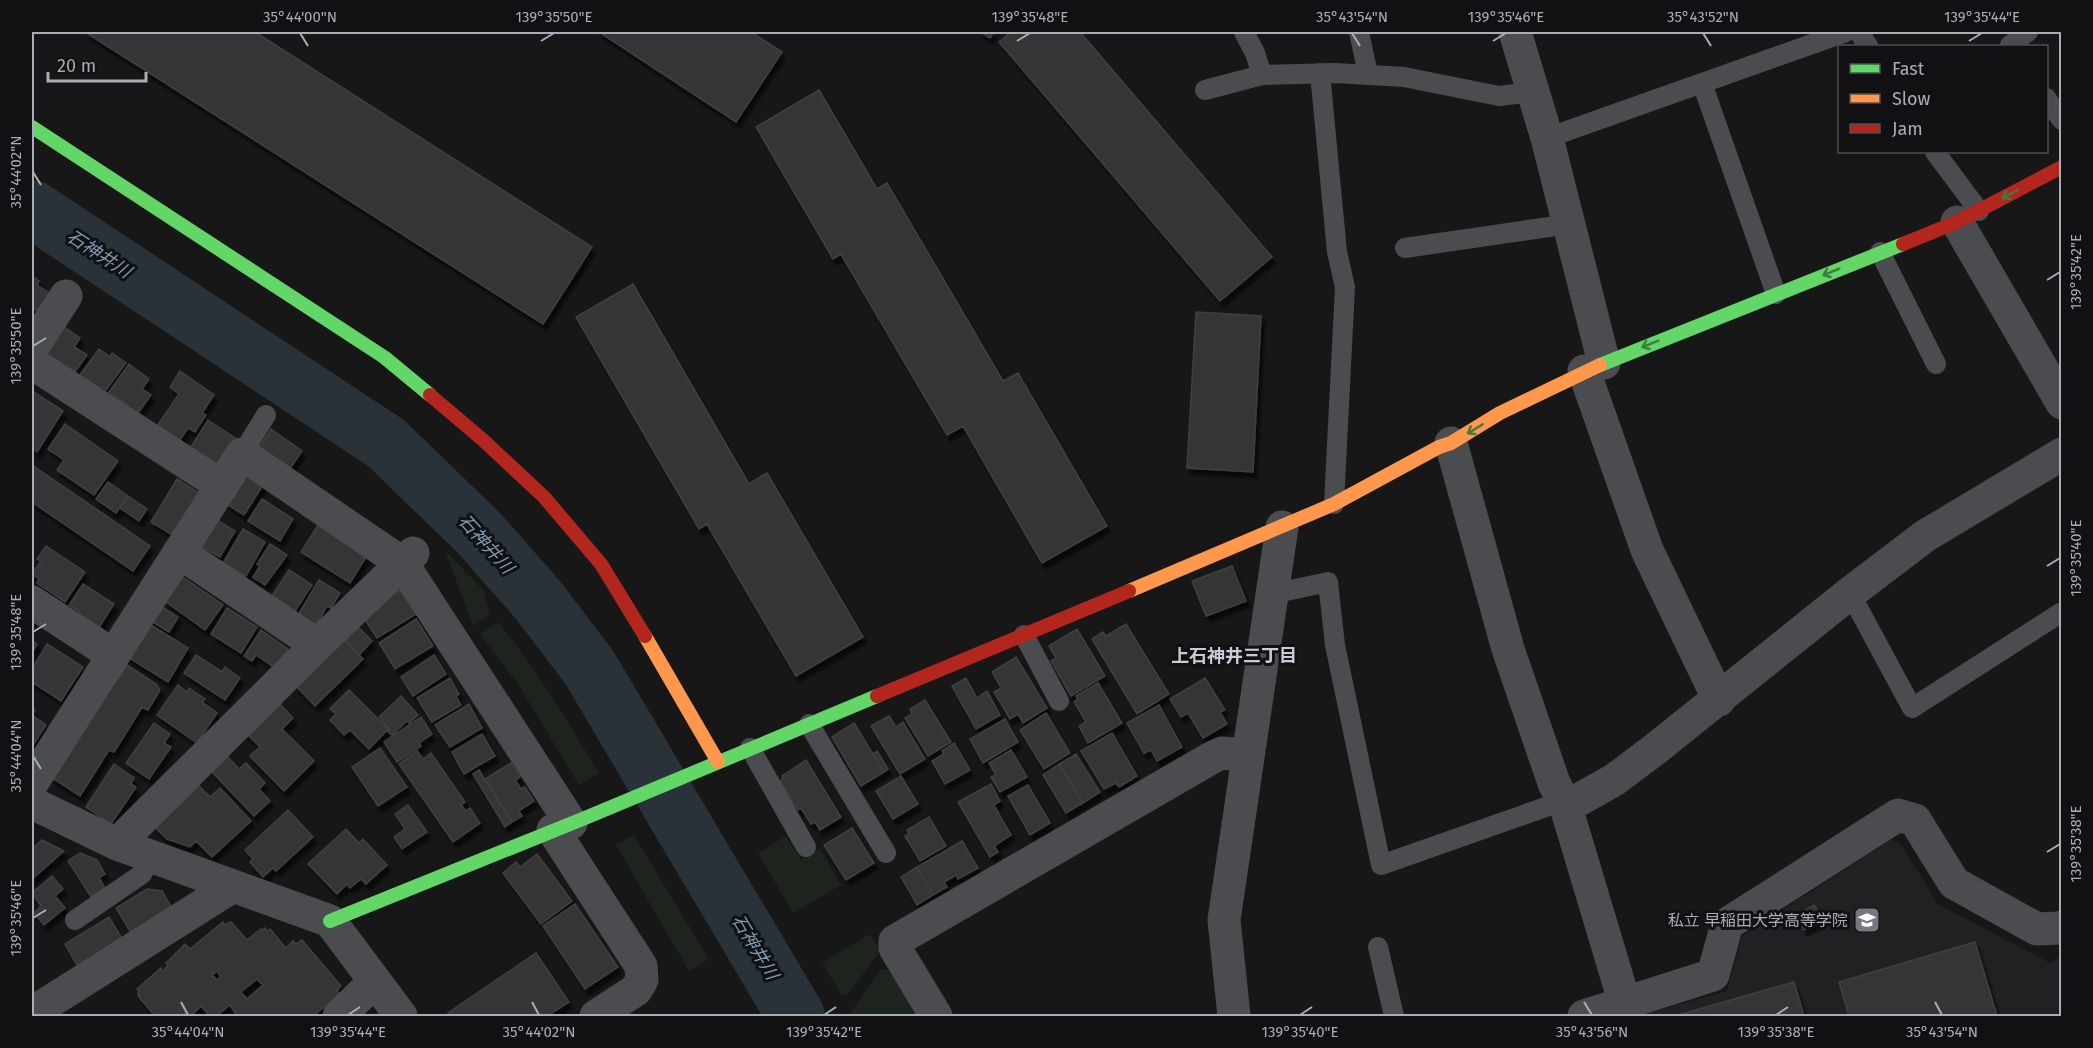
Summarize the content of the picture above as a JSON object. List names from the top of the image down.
{
  "districts": ["上石神井三丁目"],
  "water": ["石神井川"],
  "places": {
    "school or university": ["私立 早稲田大学高等学院"]
  },
  "legend": ["Fast", "Slow", "Jam"],
  "scale_bar": "20 m",
  "coordinates": [
    "35°44'00\"N",
    "139°35'50\"E",
    "139°35'48\"E",
    "35°43'54\"N",
    "139°35'46\"E",
    "35°43'52\"N",
    "139°35'44\"E",
    "35°44'02\"N",
    "139°35'42\"E",
    "139°35'40\"E",
    "35°44'04\"N",
    "139°35'38\"E",
    "35°43'56\"N"
  ]
}
